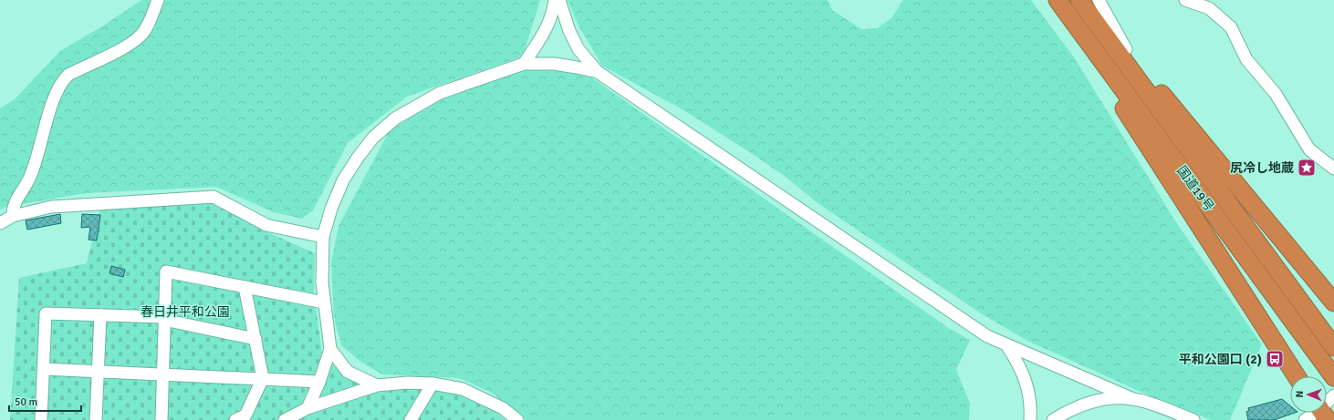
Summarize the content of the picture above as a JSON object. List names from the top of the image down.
{
  "streets": {
    "highway": ["国道19号"]
  },
  "parks": ["春日井平和公園"],
  "places": {
    "place": ["尻冷し地蔵"],
    "bus stop": ["平和公園口 (2)"]
  },
  "scale_bar": "50 m",
  "north": "left"
}
